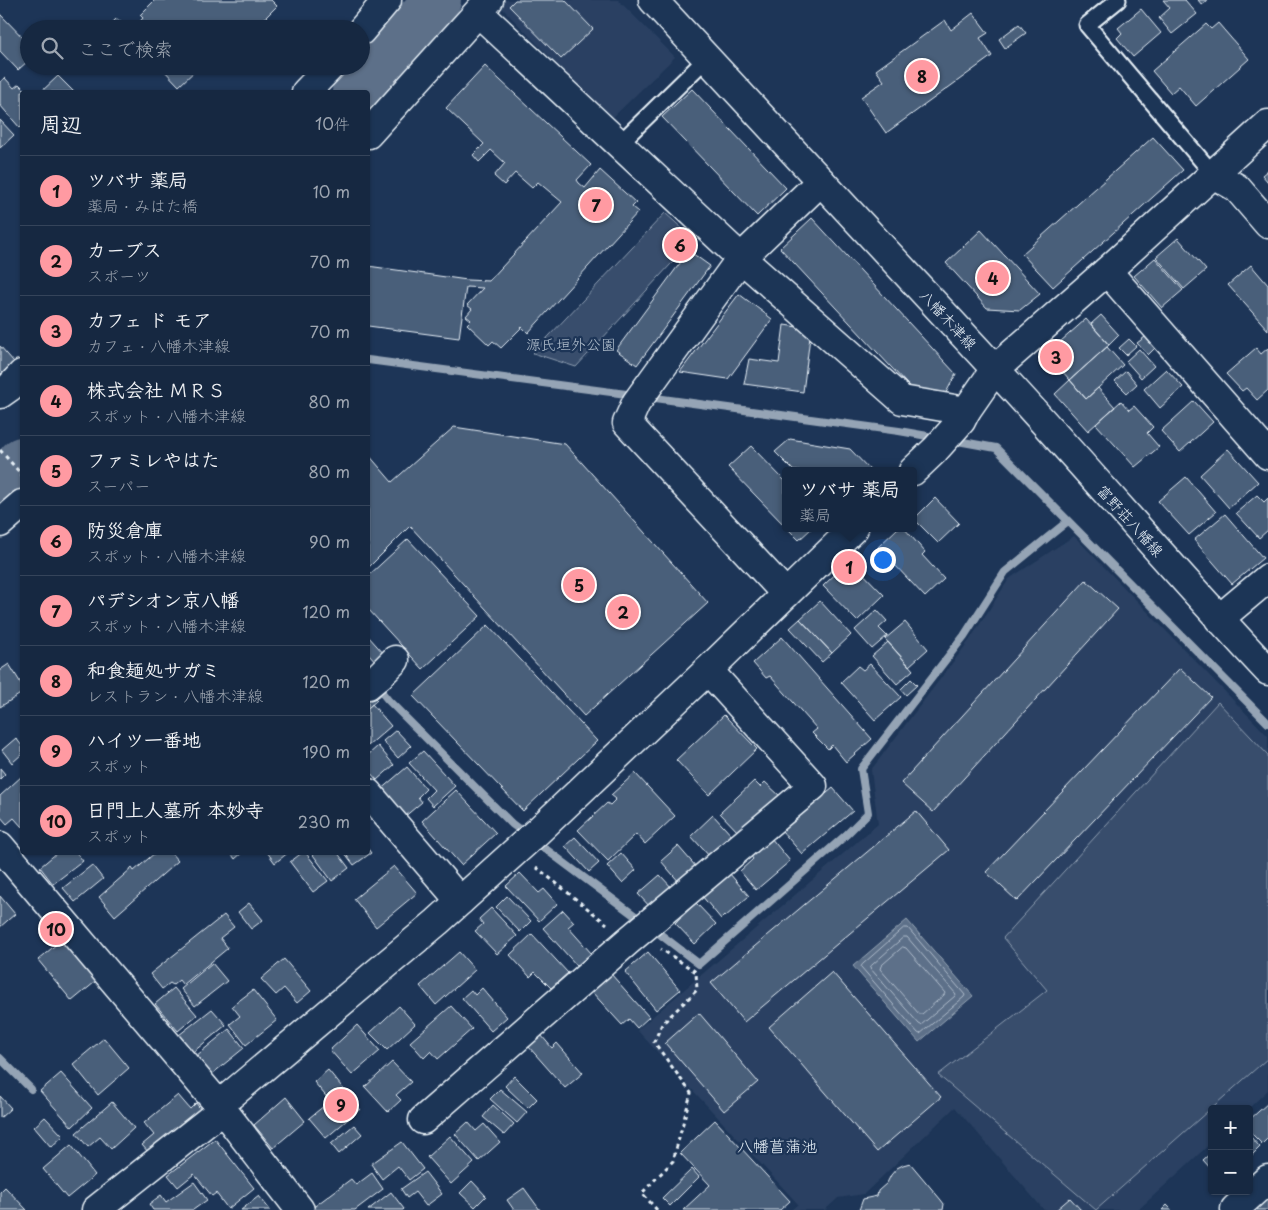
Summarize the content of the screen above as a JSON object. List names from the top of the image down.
{
  "streets": {
    "street": ["八幡木津線", "富野荘八幡線"]
  },
  "crossings": [
    ["八幡木津線", "富野荘八幡線"]
  ],
  "districts": ["八幡菖蒲池"],
  "parks": ["源氏垣外公園"],
  "page": {
    "search": "ここで検索",
    "pins": [
      "8",
      "7",
      "6",
      "4",
      "3",
      "1",
      "5",
      "2",
      "10",
      "9"
    ],
    "heading": ["周辺", "10件"],
    "list": [
      {
        "mark": "1",
        "name": "ツバサ 薬局",
        "note": "薬局 · みはた橋",
        "value": "10 m"
      },
      {
        "mark": "2",
        "name": "カーブス",
        "note": "スポーツ",
        "value": "70 m"
      },
      {
        "mark": "3",
        "name": "カフェ ド モア",
        "note": "カフェ · 八幡木津線",
        "value": "70 m"
      },
      {
        "mark": "4",
        "name": "株式会社 ＭＲＳ",
        "note": "スポット · 八幡木津線",
        "value": "80 m"
      },
      {
        "mark": "5",
        "name": "ファミレやはた",
        "note": "スーパー",
        "value": "80 m"
      },
      {
        "mark": "6",
        "name": "防災倉庫",
        "note": "スポット · 八幡木津線",
        "value": "90 m"
      },
      {
        "mark": "7",
        "name": "パデシオン京八幡",
        "note": "スポット · 八幡木津線",
        "value": "120 m"
      },
      {
        "mark": "8",
        "name": "和食麺処サガミ",
        "note": "レストラン · 八幡木津線",
        "value": "120 m"
      },
      {
        "mark": "9",
        "name": "ハイツ一番地",
        "note": "スポット",
        "value": "190 m"
      },
      {
        "mark": "10",
        "name": "日門上人墓所 本妙寺",
        "note": "スポット",
        "value": "230 m"
      }
    ],
    "popup": ["ツバサ 薬局", "薬局"],
    "map_buttons": ["+", "−"]
  }
}
